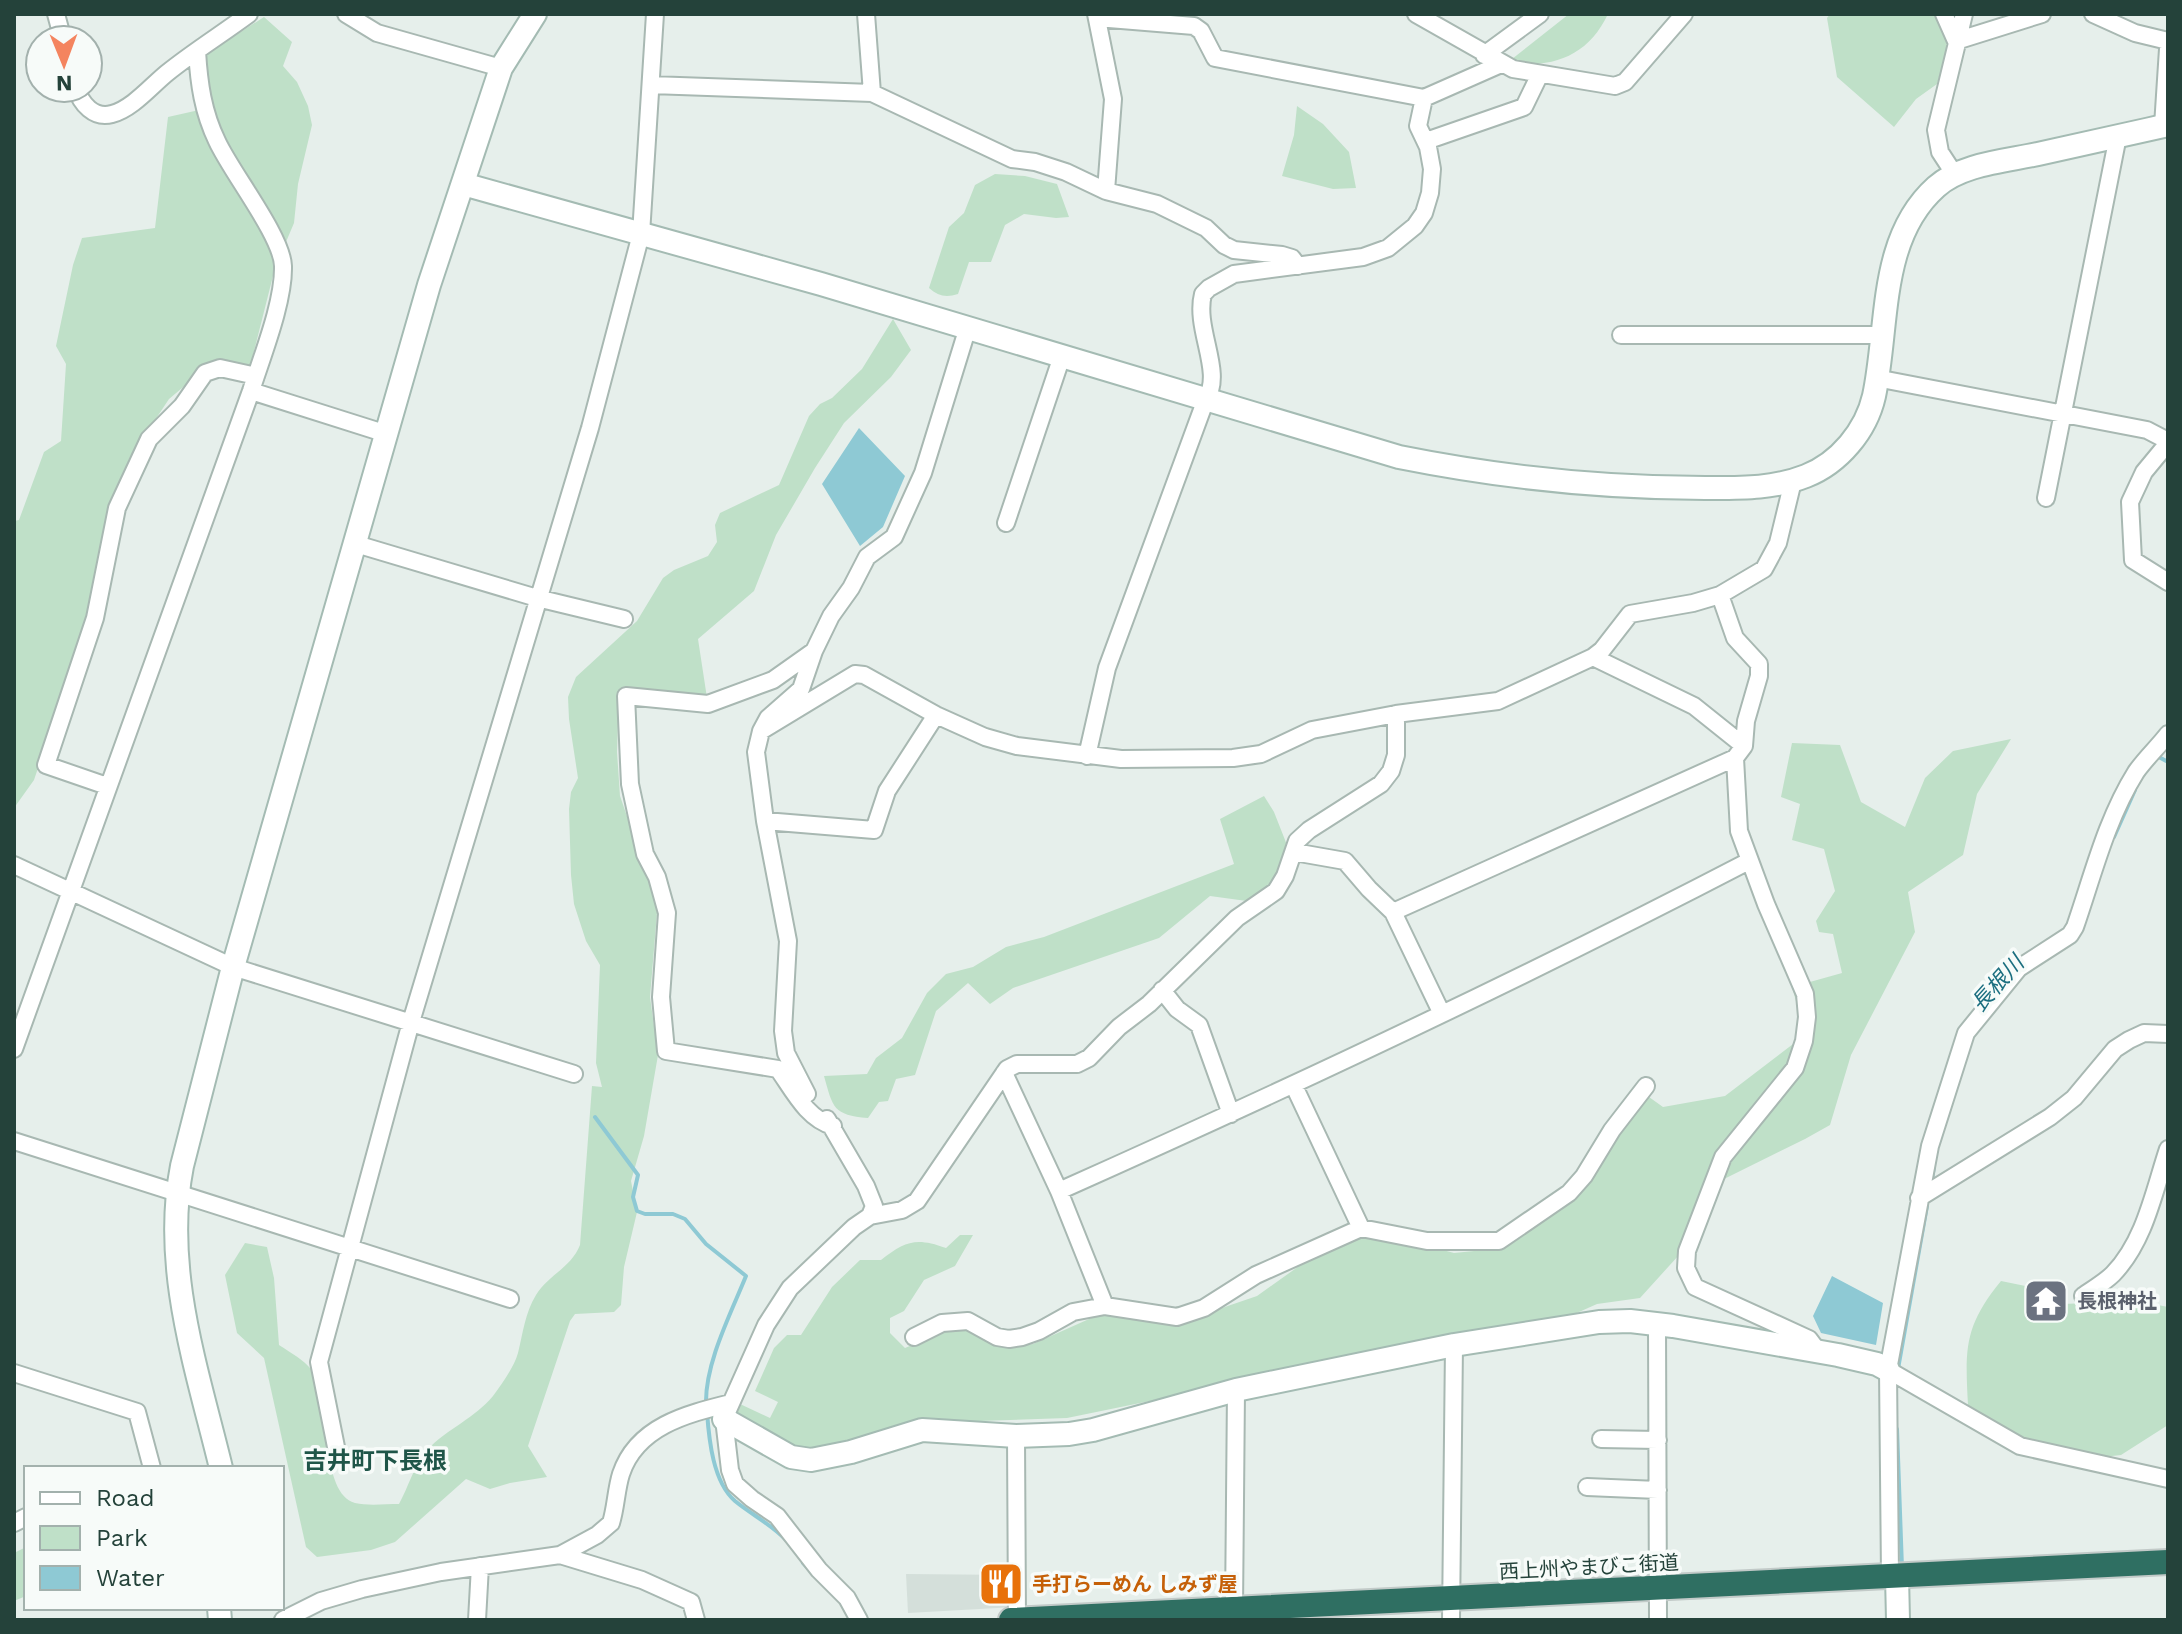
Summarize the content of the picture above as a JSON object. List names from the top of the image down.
{
  "streets": {
    "highway": ["西上州やまびこ街道"]
  },
  "districts": ["吉井町下長根"],
  "water": ["長根川"],
  "places": {
    "temple": ["長根神社"],
    "restaurant": ["手打らーめん しみず屋"]
  },
  "legend": ["Road", "Park", "Water"],
  "north": "bottom"
}
